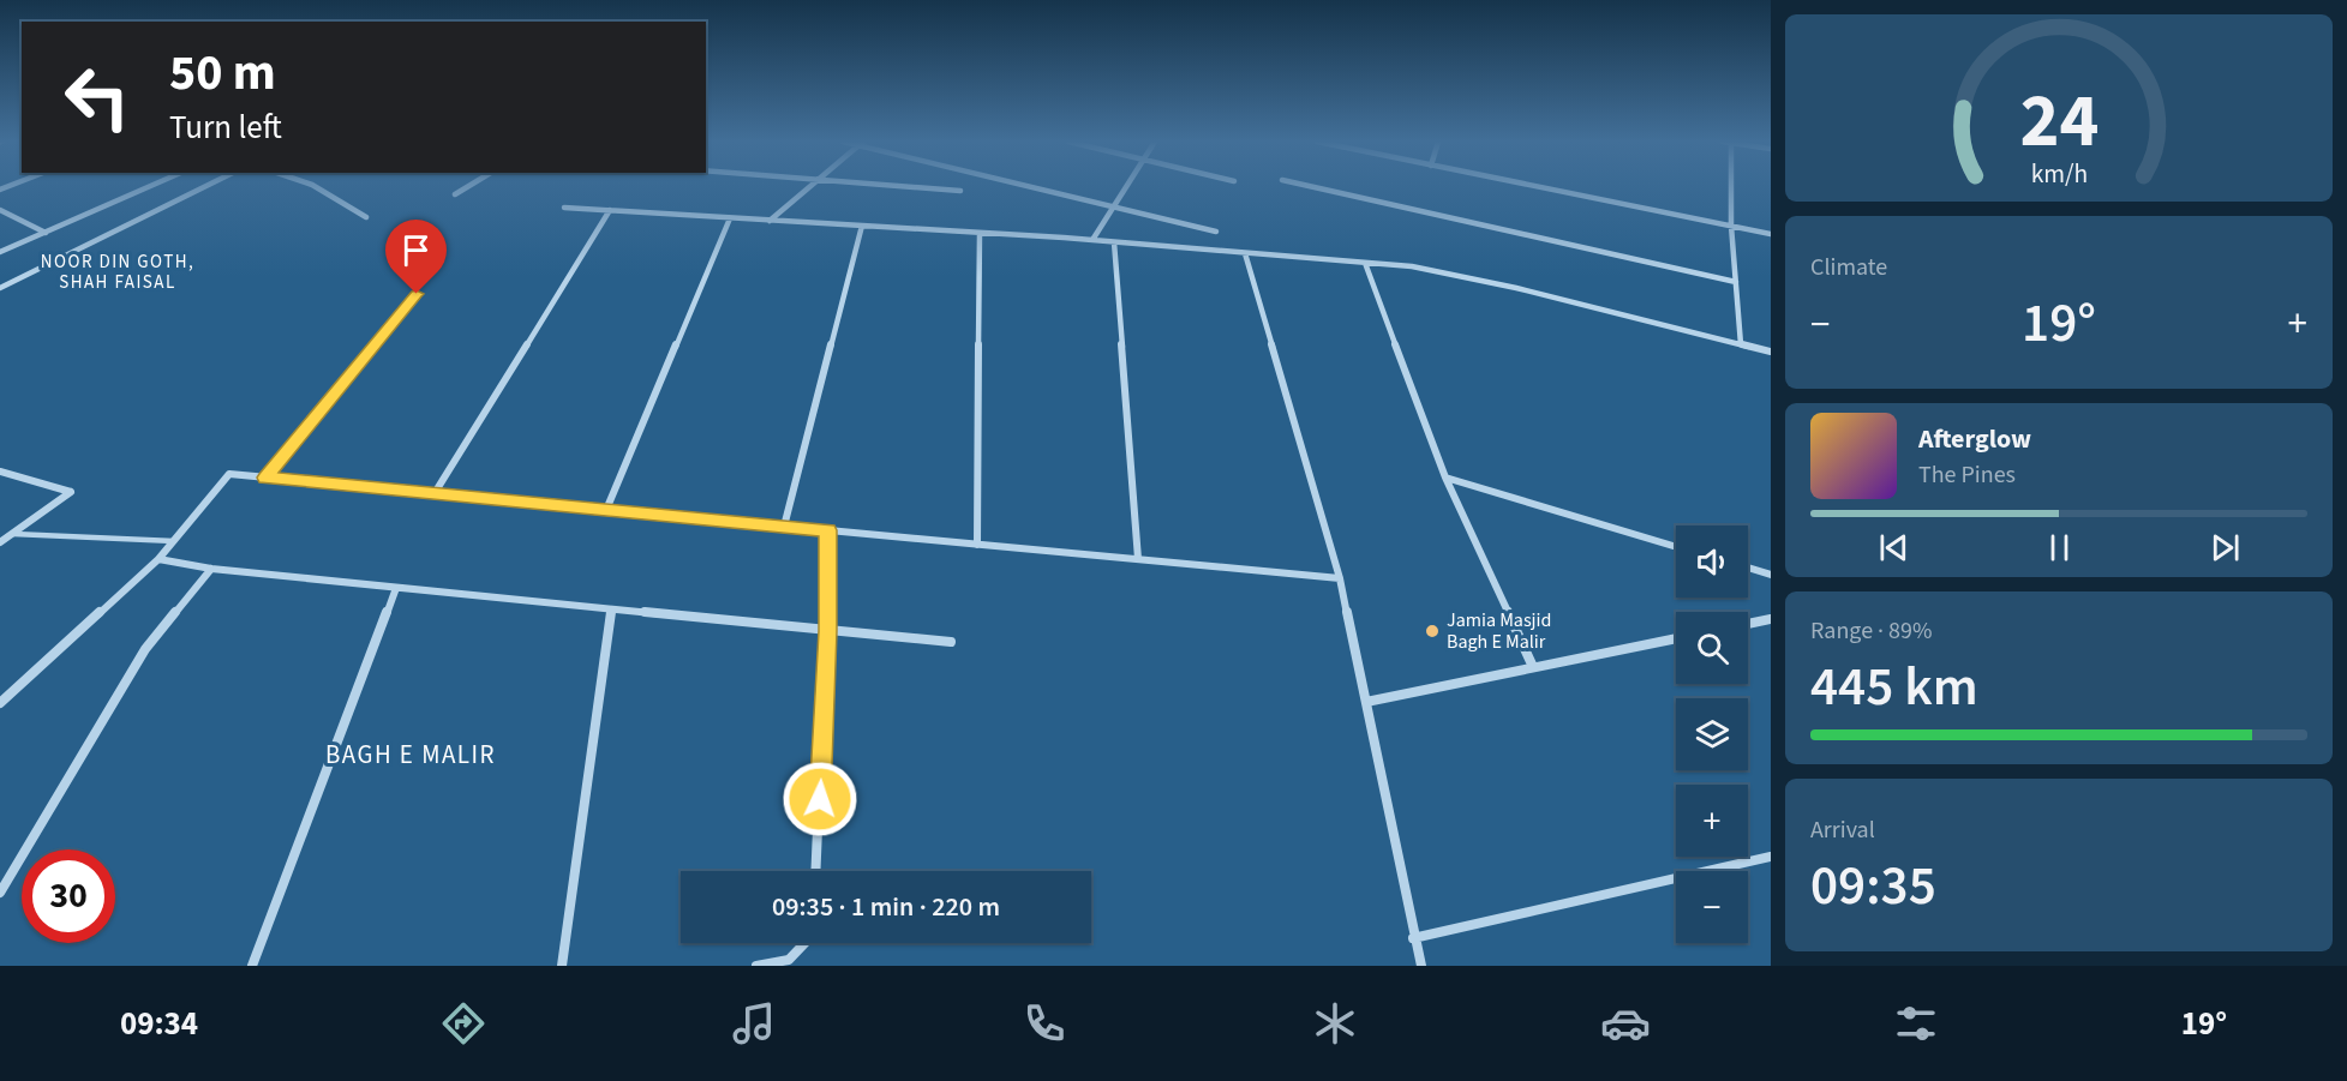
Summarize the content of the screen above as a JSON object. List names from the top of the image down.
{
  "districts": ["NOOR DIN GOTH, SHAH FAISAL", "BAGH E MALIR"],
  "places": ["Jamia Masjid Bagh E Malir"],
  "page": {
    "turn": ["50 m", "Turn left"],
    "tile": [
      "Climate",
      ["Range · 89%", "445 km"],
      ["Arrival", "09:35"]
    ],
    "heat": ["−", "19°", "+"],
    "song": ["Afterglow", "The Pines"],
    "map_buttons": ["+", "−"],
    "limit": "30",
    "trip": "09:35 · 1 min · 220 m",
    "tabs": ["09:34", "19°"],
    "gauge": ["24", "km/h"]
  }
}
